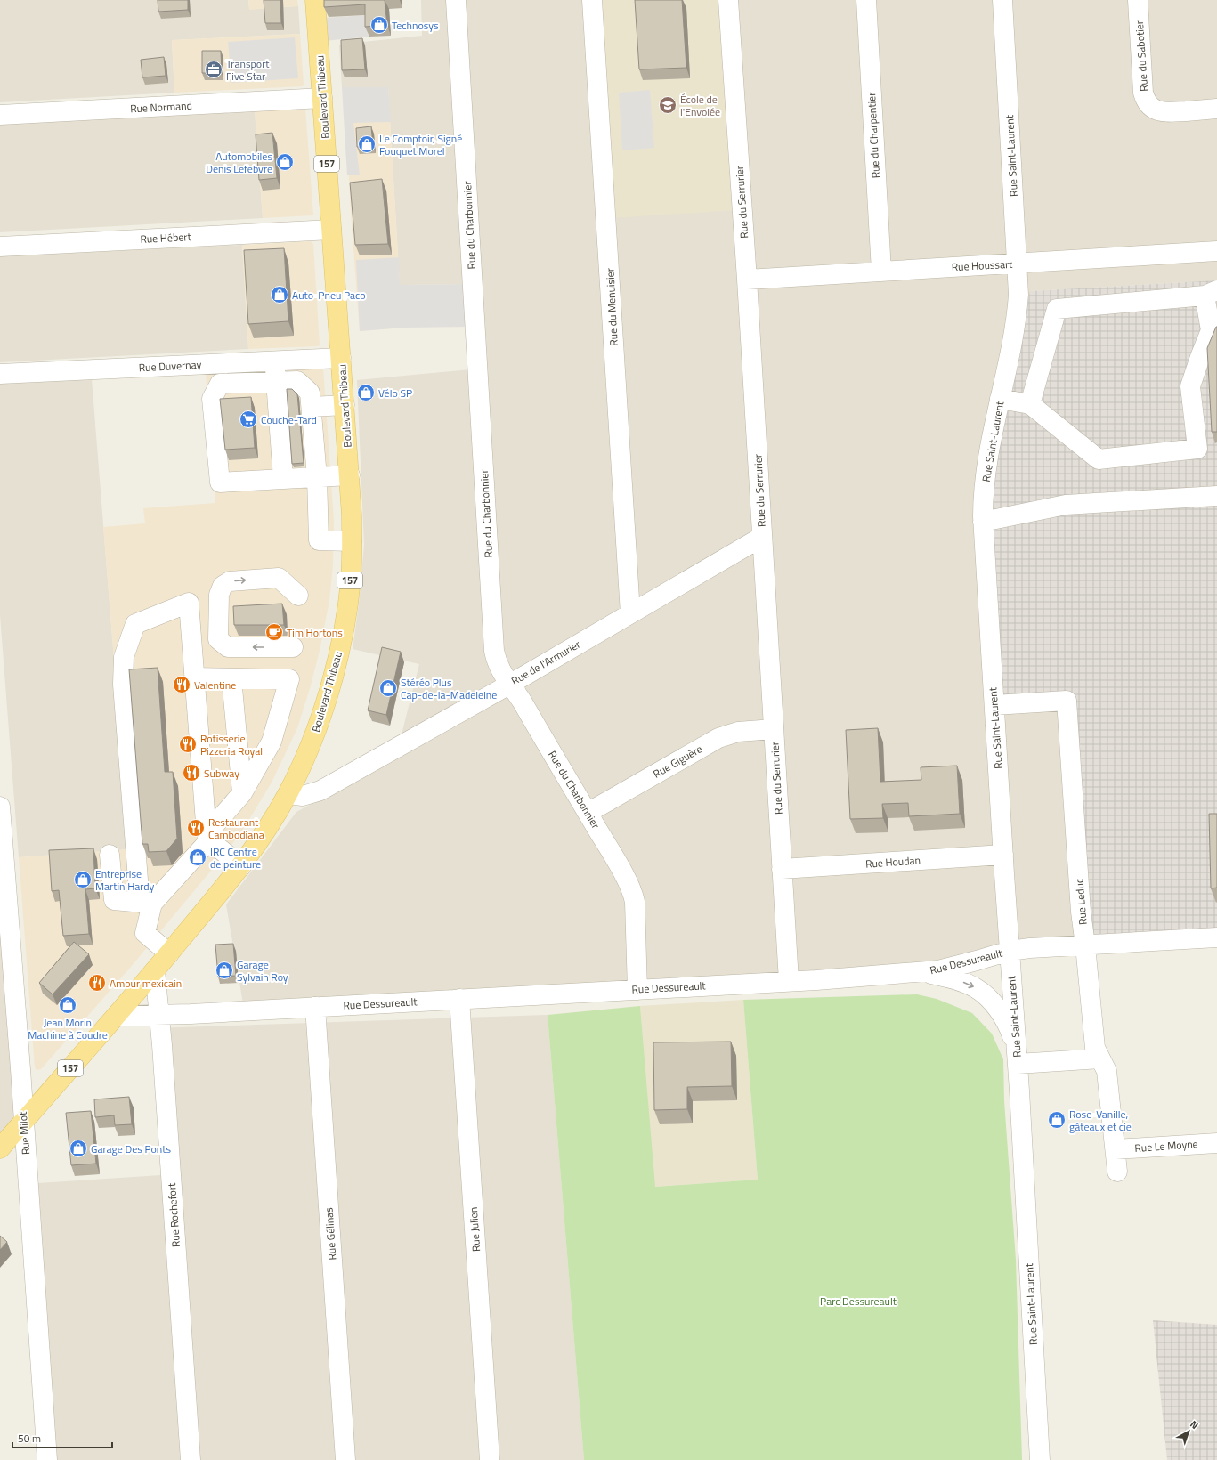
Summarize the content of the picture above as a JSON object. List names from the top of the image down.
{
  "streets": {
    "main road": ["Boulevard Thibeau", "157"],
    "street": [
      "Rue du Sabotier",
      "Rue Normand",
      "Rue du Charpentier",
      "Rue Saint-Laurent",
      "Rue du Serrurier",
      "Rue du Charbonnier",
      "Rue Hébert",
      "Rue Houssart",
      "Rue du Menuisier",
      "Rue Duvernay",
      "Rue de l'Armurier",
      "Rue Giguère",
      "Rue Houdan",
      "Rue Leduc",
      "Rue Dessureault",
      "Rue Milot",
      "Rue Le Moyne",
      "Rue Rochefort",
      "Rue Julien",
      "Rue Gélinas"
    ]
  },
  "crossings": [
    ["Boulevard Thibeau", "Rue Normand"],
    ["Boulevard Thibeau", "Rue Hébert"],
    ["Boulevard Thibeau", "Rue Duvernay"],
    ["Boulevard Thibeau", "Rue de l'Armurier"],
    ["Boulevard Thibeau", "Rue Dessureault"],
    ["Boulevard Thibeau", "Rue Milot"],
    ["Boulevard Thibeau", "Rue Rochefort"],
    ["Rue du Charpentier", "Rue Houssart"],
    ["Rue Saint-Laurent", "Rue Houssart"],
    ["Rue Saint-Laurent", "Rue Houdan"],
    ["Rue Saint-Laurent", "Rue Leduc"],
    ["Rue Saint-Laurent", "Rue Dessureault"],
    ["Rue du Serrurier", "Rue Houssart"],
    ["Rue du Serrurier", "Rue de l'Armurier"],
    ["Rue du Serrurier", "Rue Giguère"],
    ["Rue du Serrurier", "Rue Houdan"],
    ["Rue du Serrurier", "Rue Dessureault"],
    ["Rue du Charbonnier", "Rue de l'Armurier"],
    ["Rue du Charbonnier", "Rue Giguère"],
    ["Rue du Charbonnier", "Rue Dessureault"],
    ["Rue du Menuisier", "Rue de l'Armurier"],
    ["Rue Leduc", "Rue Dessureault"],
    ["Rue Leduc", "Rue Le Moyne"],
    ["Rue Dessureault", "Rue Rochefort"],
    ["Rue Dessureault", "Rue Julien"],
    ["Rue Dessureault", "Rue Gélinas"]
  ],
  "parks": ["Parc Dessureault"],
  "places": {
    "shop": [
      "Technosys",
      "Le Comptoir, Signé Fouquet Morel",
      "Automobiles Denis Lefebvre",
      "Auto-Pneu Paco",
      "Vélo SP",
      "Stéréo Plus Cap-de-la-Madeleine",
      "IRC Centre de peinture",
      "Entreprise Martin Hardy",
      "Garage Sylvain Roy",
      "Jean Morin Machine à Coudre",
      "Rose-Vanille, gâteaux et cie",
      "Garage Des Ponts"
    ],
    "office": ["Transport Five Star"],
    "school or university": ["École de l'Envolée"],
    "supermarket": ["Couche-Tard"],
    "cafe": ["Tim Hortons"],
    "restaurant": [
      "Valentine",
      "Rotisserie Pizzeria Royal",
      "Subway",
      "Restaurant Cambodiana",
      "Amour mexicain"
    ]
  },
  "scale_bar": "50 m",
  "north": "top right"
}
